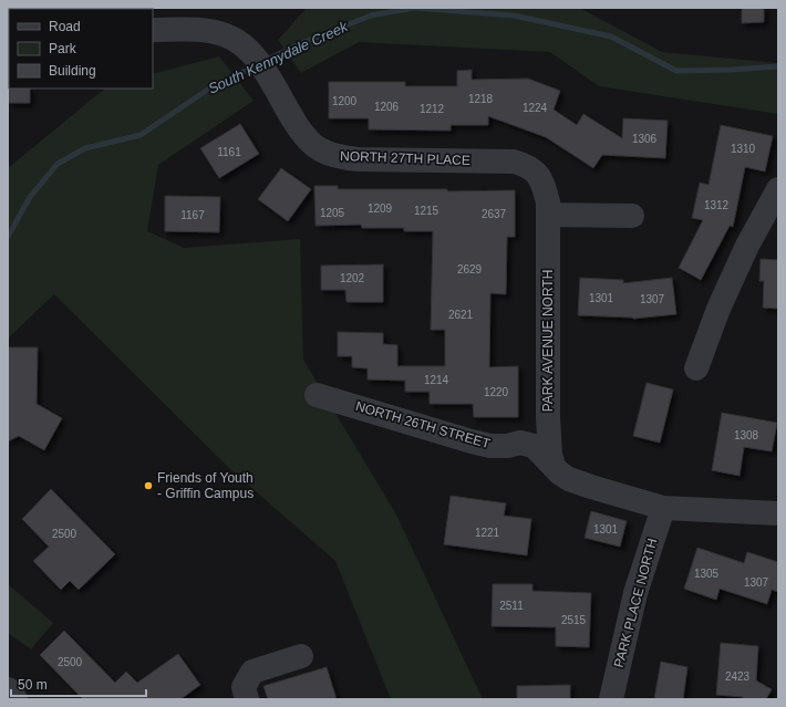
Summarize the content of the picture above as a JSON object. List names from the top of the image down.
{
  "streets": {
    "street": [
      "NORTH 27TH PLACE",
      "PARK AVENUE NORTH",
      "NORTH 26TH STREET",
      "PARK PLACE NORTH"
    ]
  },
  "crossings": [
    ["NORTH 27TH PLACE", "PARK AVENUE NORTH"],
    ["PARK AVENUE NORTH", "NORTH 26TH STREET"],
    ["NORTH 26TH STREET", "PARK PLACE NORTH"]
  ],
  "water": ["South Kennydale Creek"],
  "places": ["Friends of Youth - Griffin Campus"],
  "house_numbers": [
    "1218",
    "1200",
    "1206",
    "1224",
    "1212",
    "1306",
    "1310",
    "1161",
    "1312",
    "1209",
    "1215",
    "1205",
    "2637",
    "1167",
    "2629",
    "1202",
    "1301",
    "1307",
    "2621",
    "1214",
    "1220",
    "1308",
    "1301",
    "1221",
    "2500",
    "1305",
    "1307",
    "2511",
    "2515",
    "2500",
    "2423"
  ],
  "legend": ["Road", "Park", "Building"],
  "scale_bar": "50 m"
}
